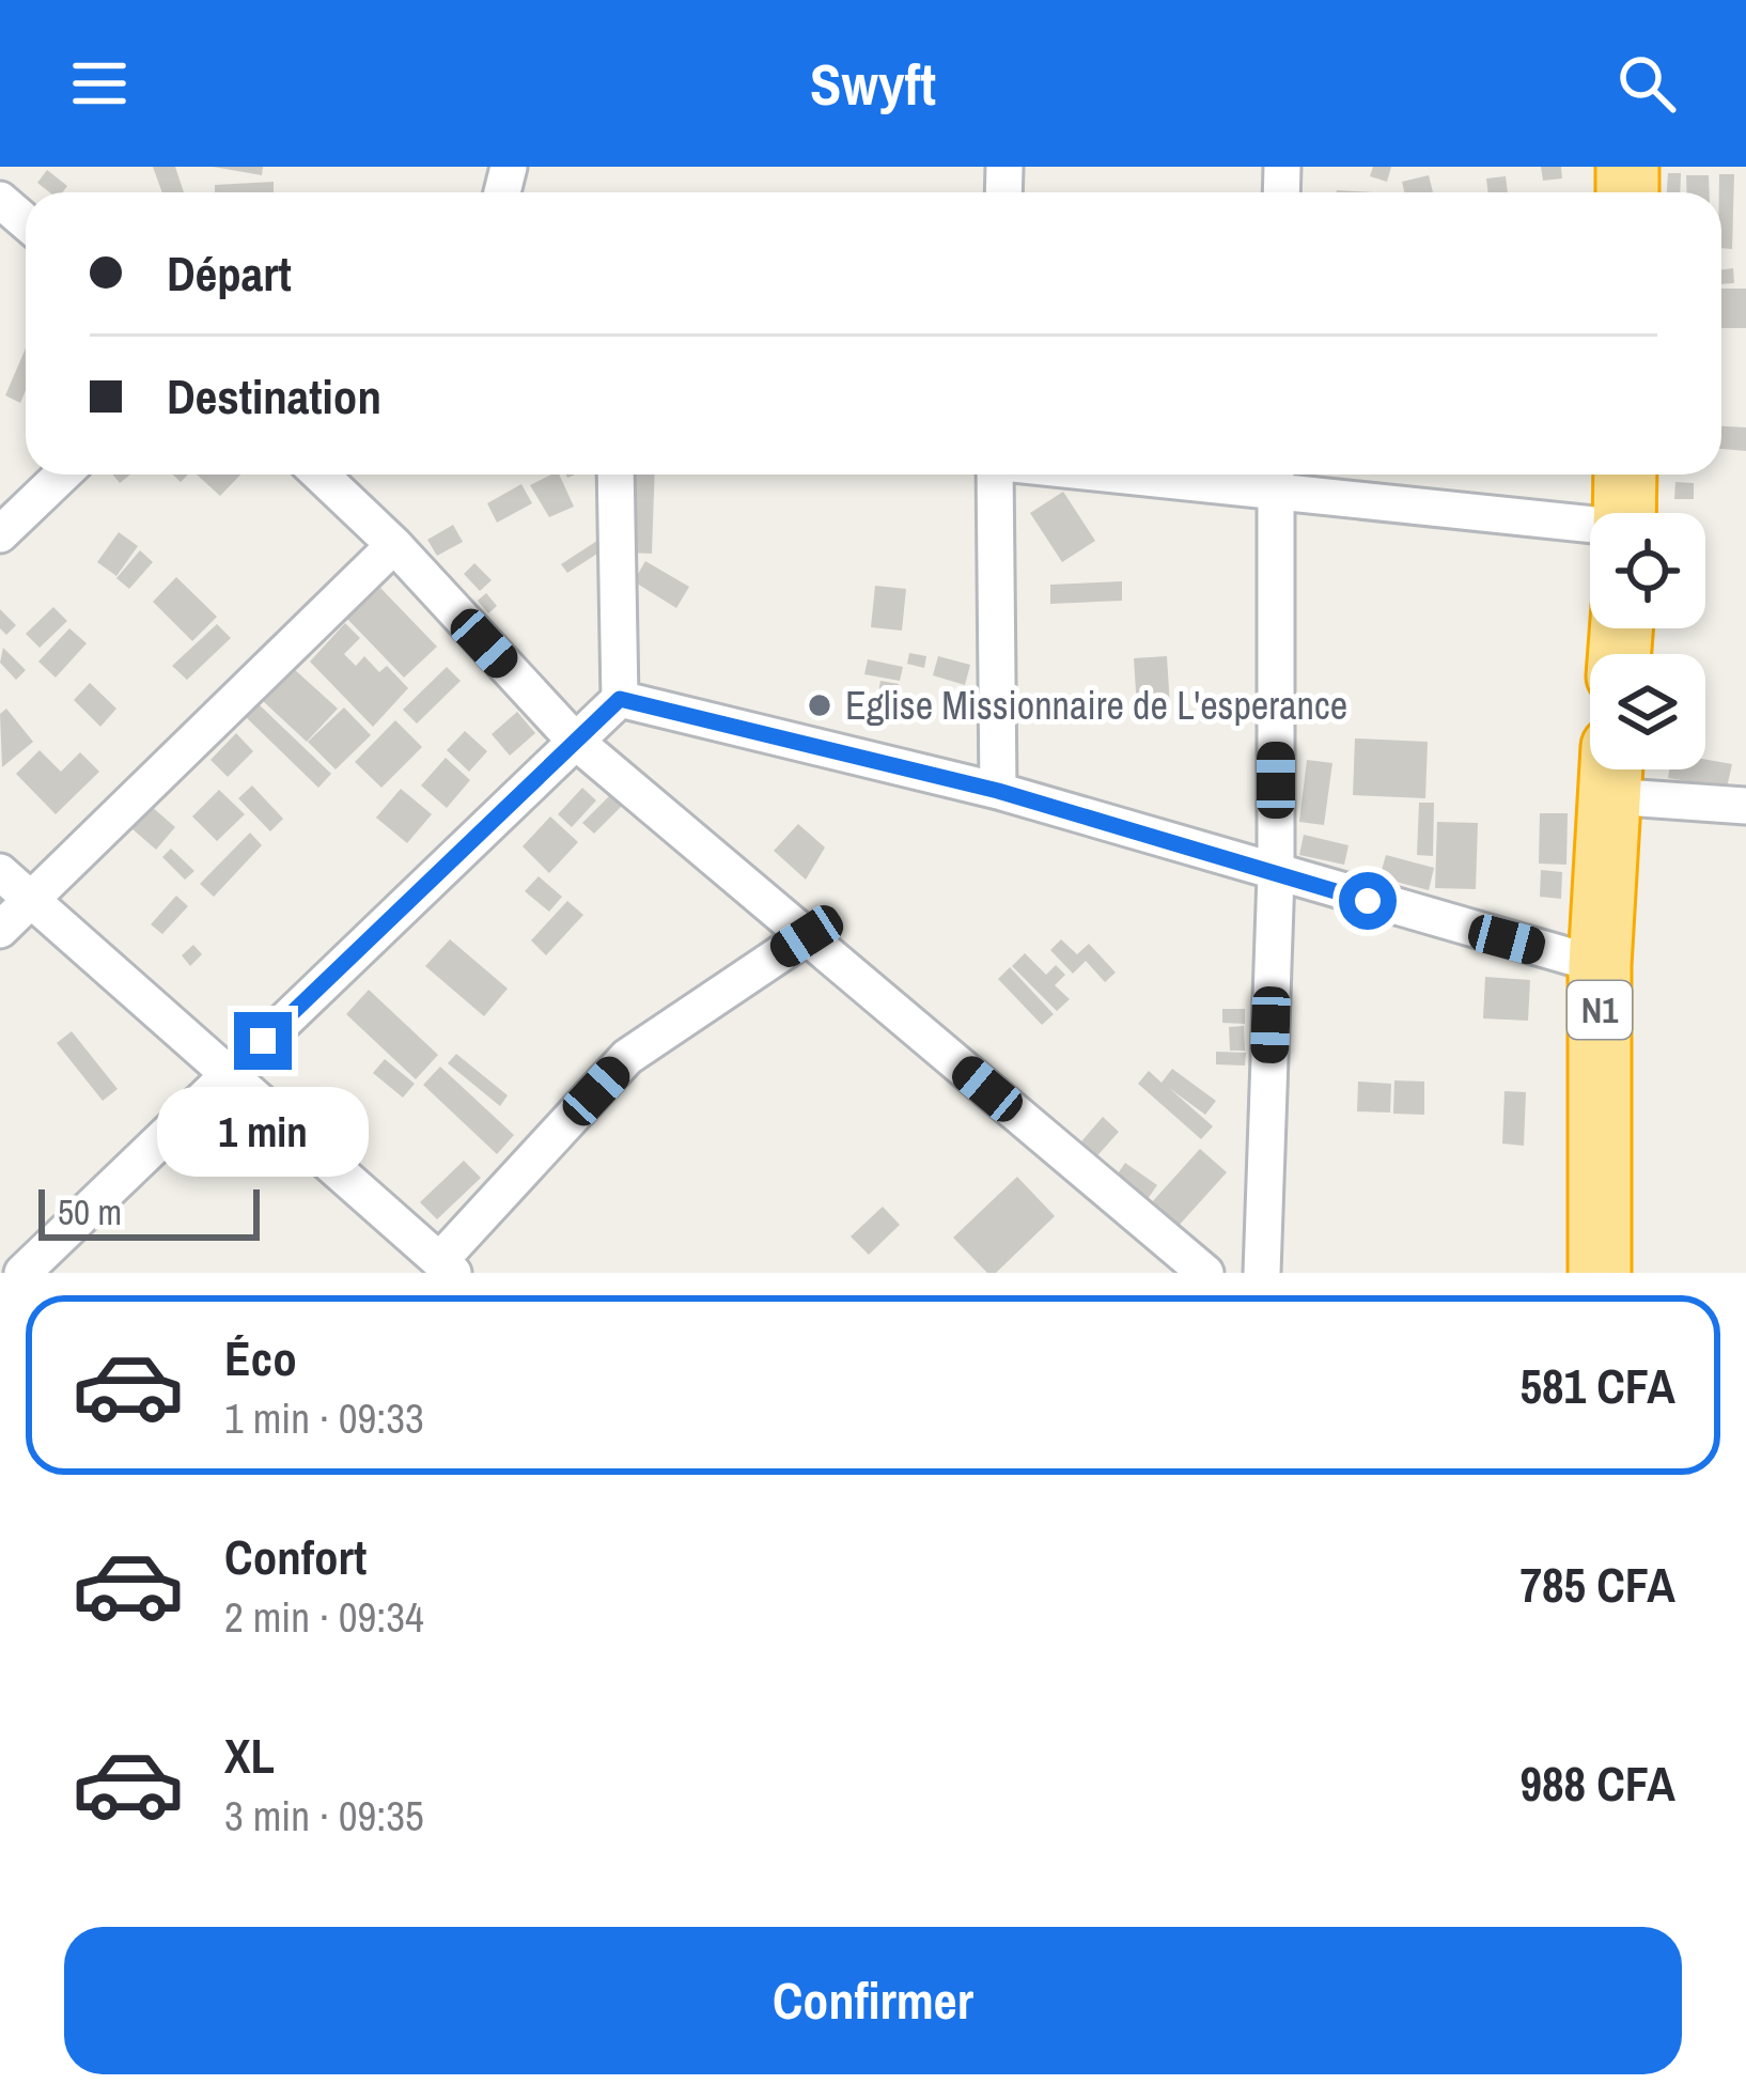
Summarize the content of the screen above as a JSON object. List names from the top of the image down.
{
  "streets": {
    "highway": ["N1"]
  },
  "places": ["Eglise Missionnaire de L'esperance"],
  "scale_bar": "50 m",
  "page": {
    "header": "Swyft",
    "banner": ["Départ", "Destination"],
    "bubble": "1 min",
    "scale": "50 m",
    "list": [
      {
        "name": "Éco",
        "note": "1 min · 09:33",
        "value": "581 CFA"
      },
      {
        "name": "Confort",
        "note": "2 min · 09:34",
        "value": "785 CFA"
      },
      {
        "name": "XL",
        "note": "3 min · 09:35",
        "value": "988 CFA"
      }
    ],
    "buttons": "Confirmer"
  }
}
